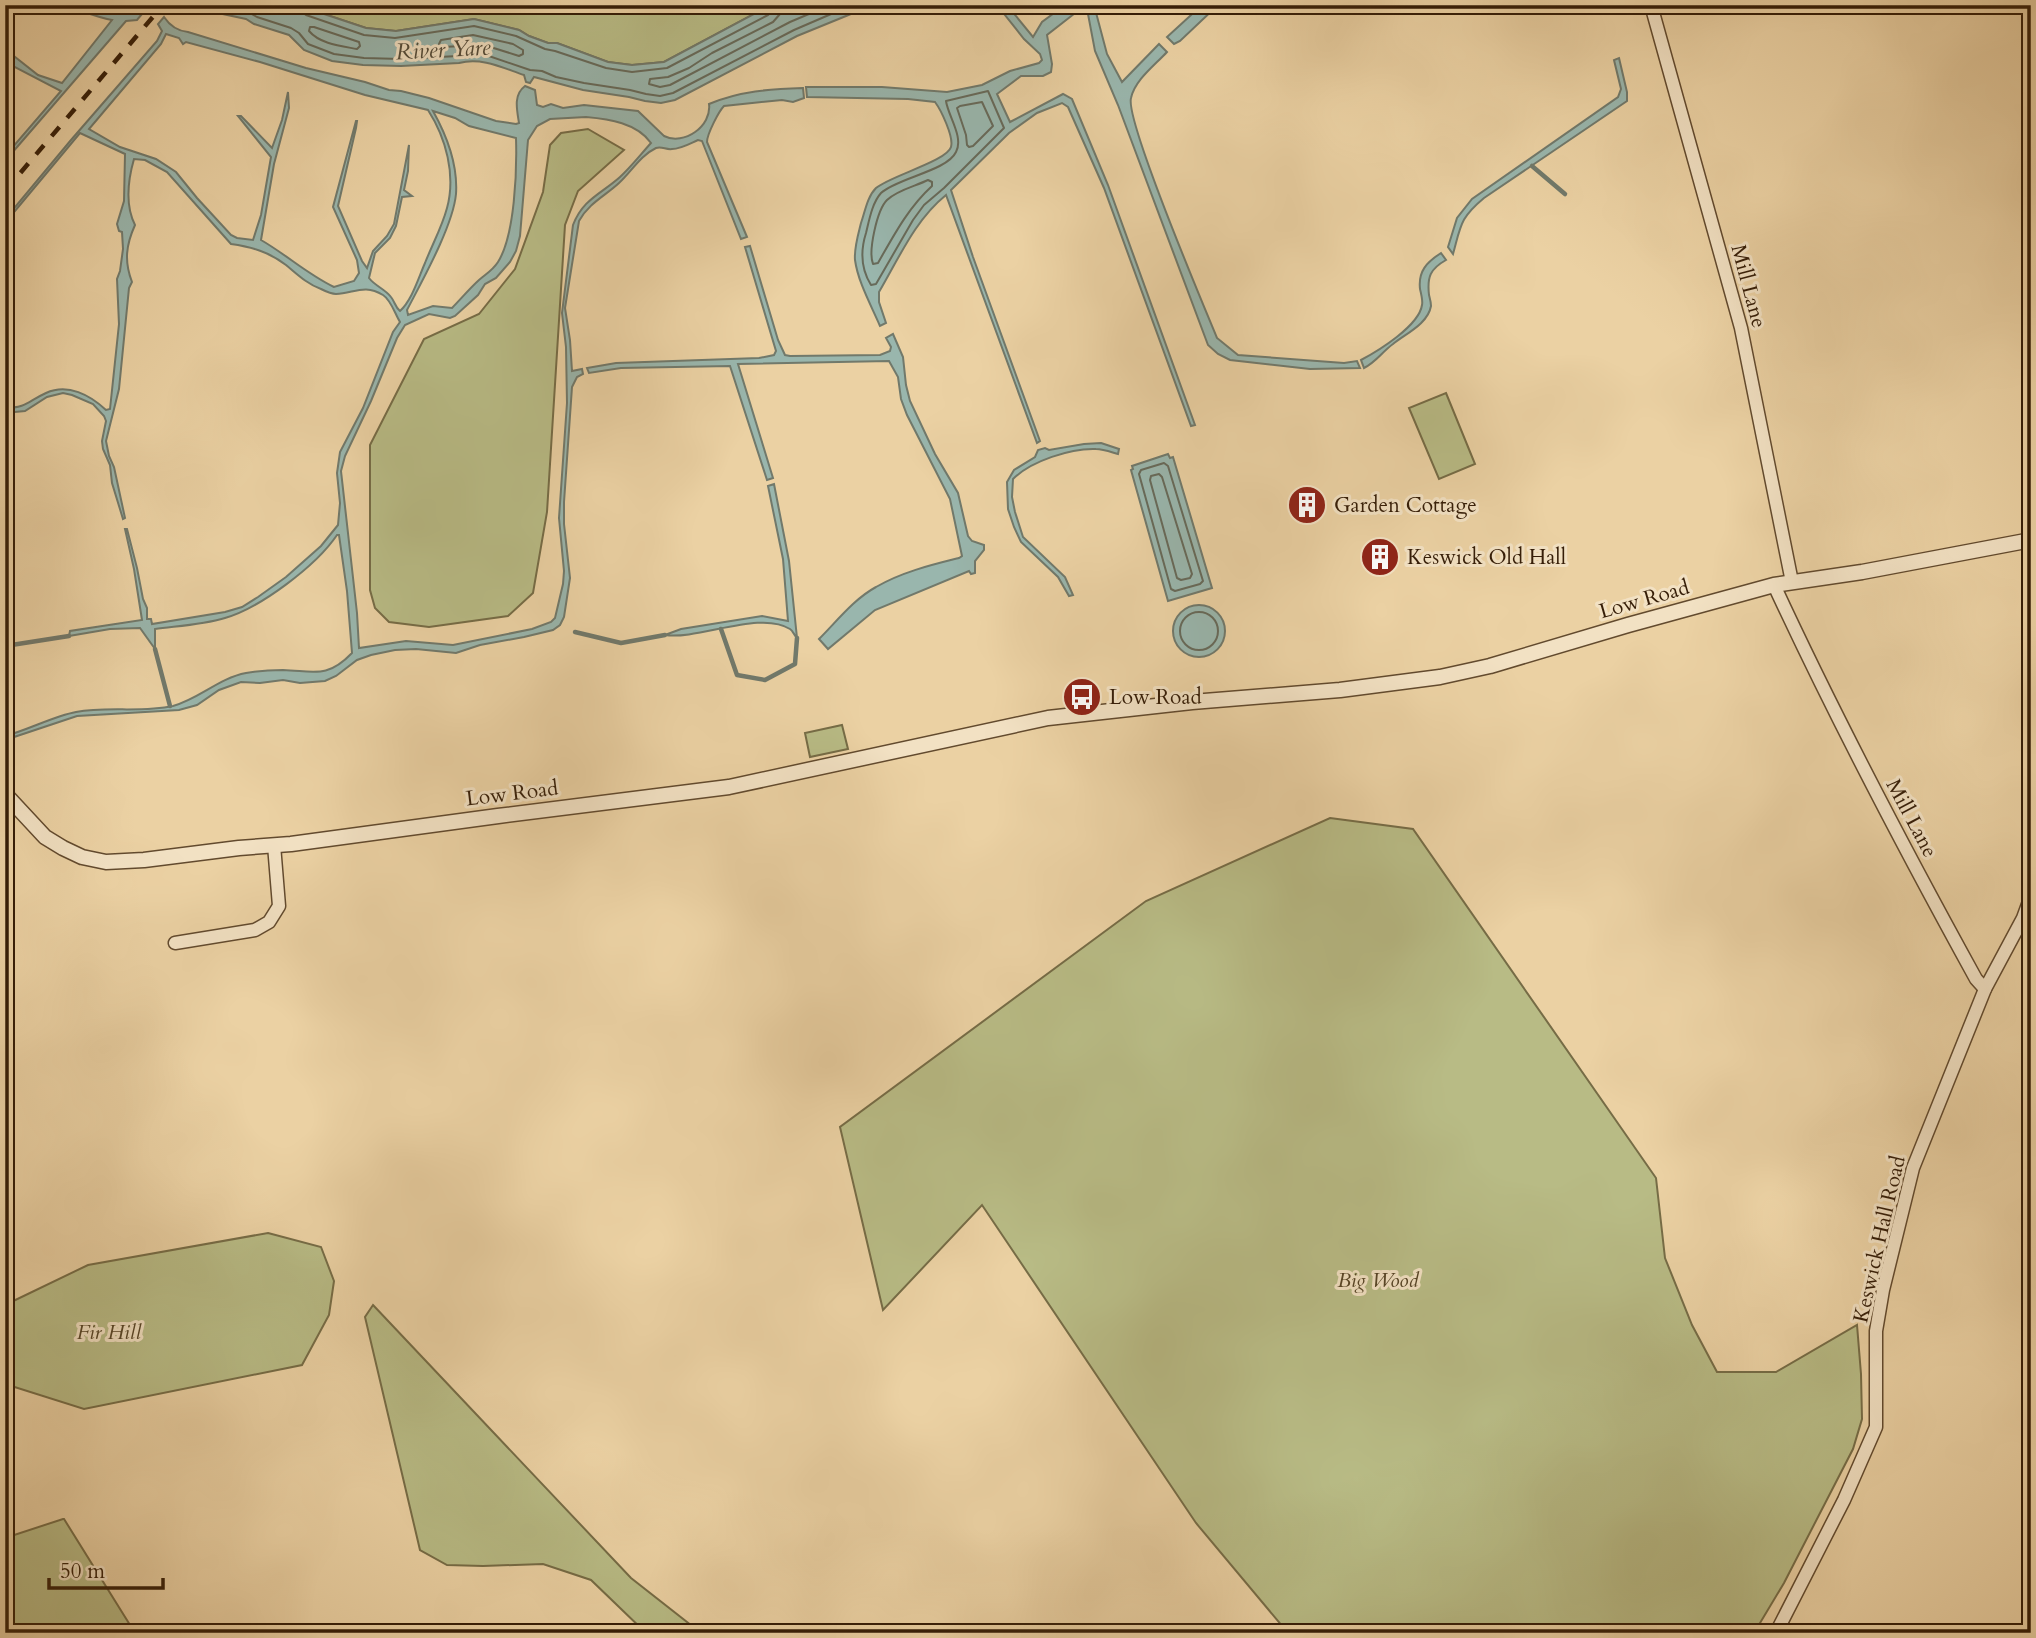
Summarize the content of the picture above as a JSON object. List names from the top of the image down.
{
  "streets": {
    "street": ["Mill Lane", "Low Road", "Keswick Hall Road"]
  },
  "crossings": [
    ["Mill Lane", "Low Road"],
    ["Mill Lane", "Keswick Hall Road"]
  ],
  "water": ["River Yare"],
  "parks": ["Big Wood", "Fir Hill"],
  "places": {
    "building": ["Garden Cottage", "Keswick Old Hall"],
    "bus stop": ["Low Road"]
  },
  "scale_bar": "50 m"
}
